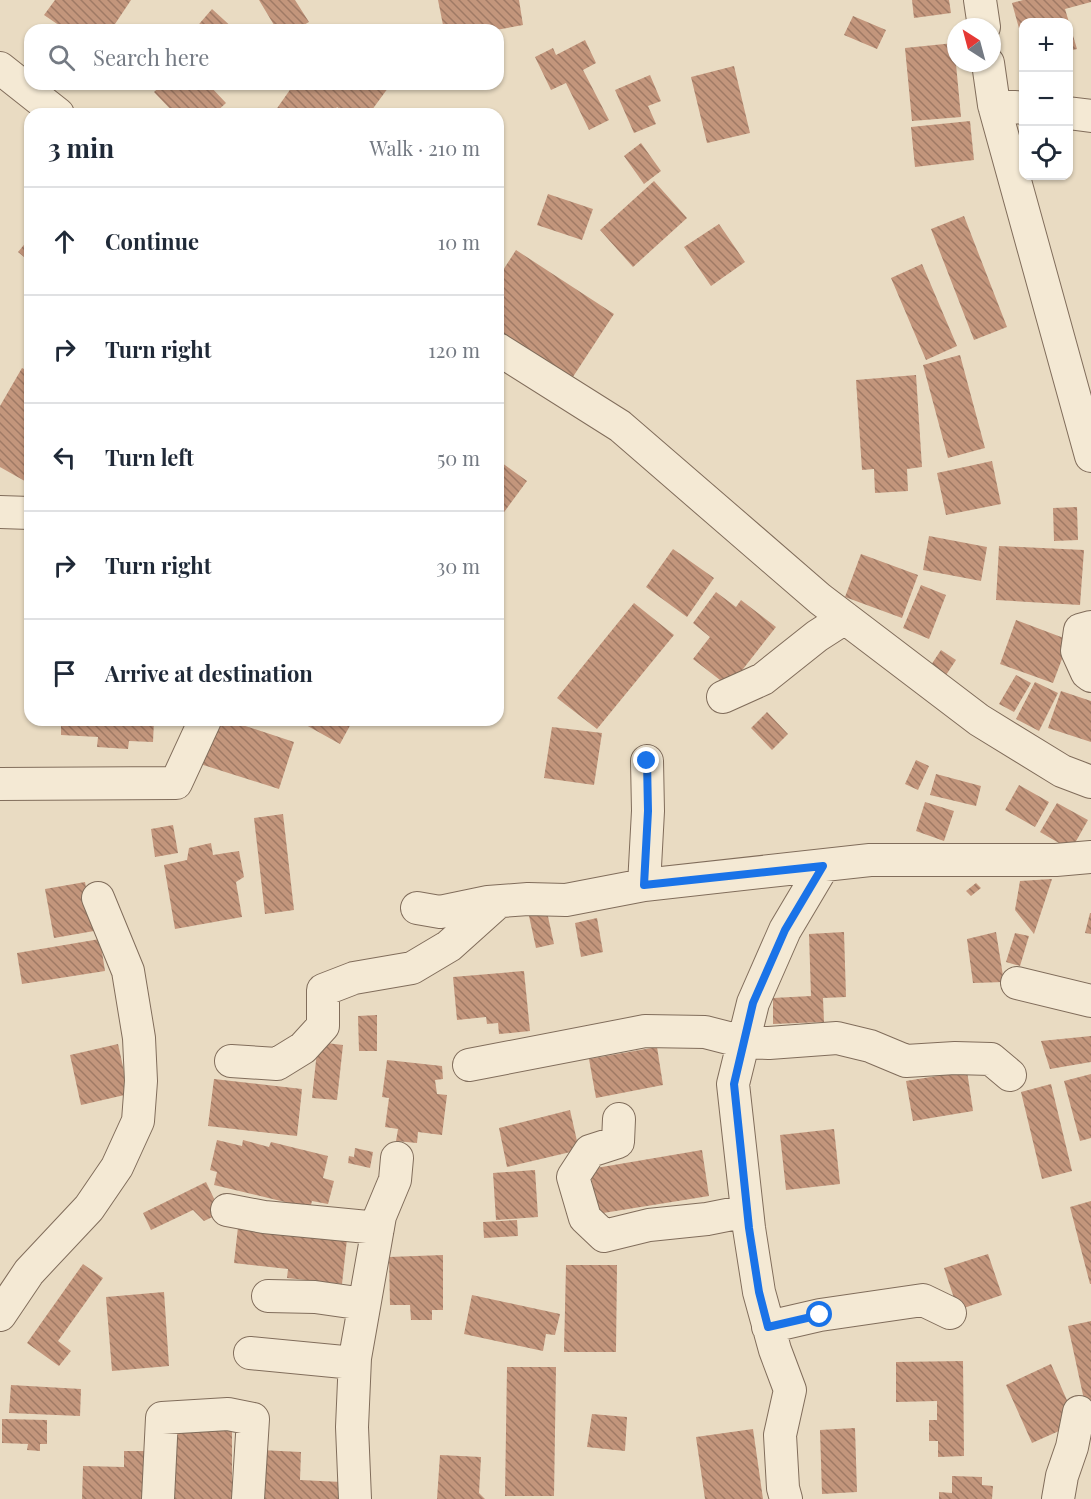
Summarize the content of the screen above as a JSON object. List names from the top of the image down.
{
  "north": "top left",
  "page": {
    "map_buttons": ["+", "−"],
    "search": "Search here",
    "heading": ["3 min", "Walk · 210 m"],
    "list": [
      ["Continue", "10 m"],
      ["Turn right", "120 m"],
      ["Turn left", "50 m"],
      ["Turn right", "30 m"],
      "Arrive at destination"
    ]
  }
}
